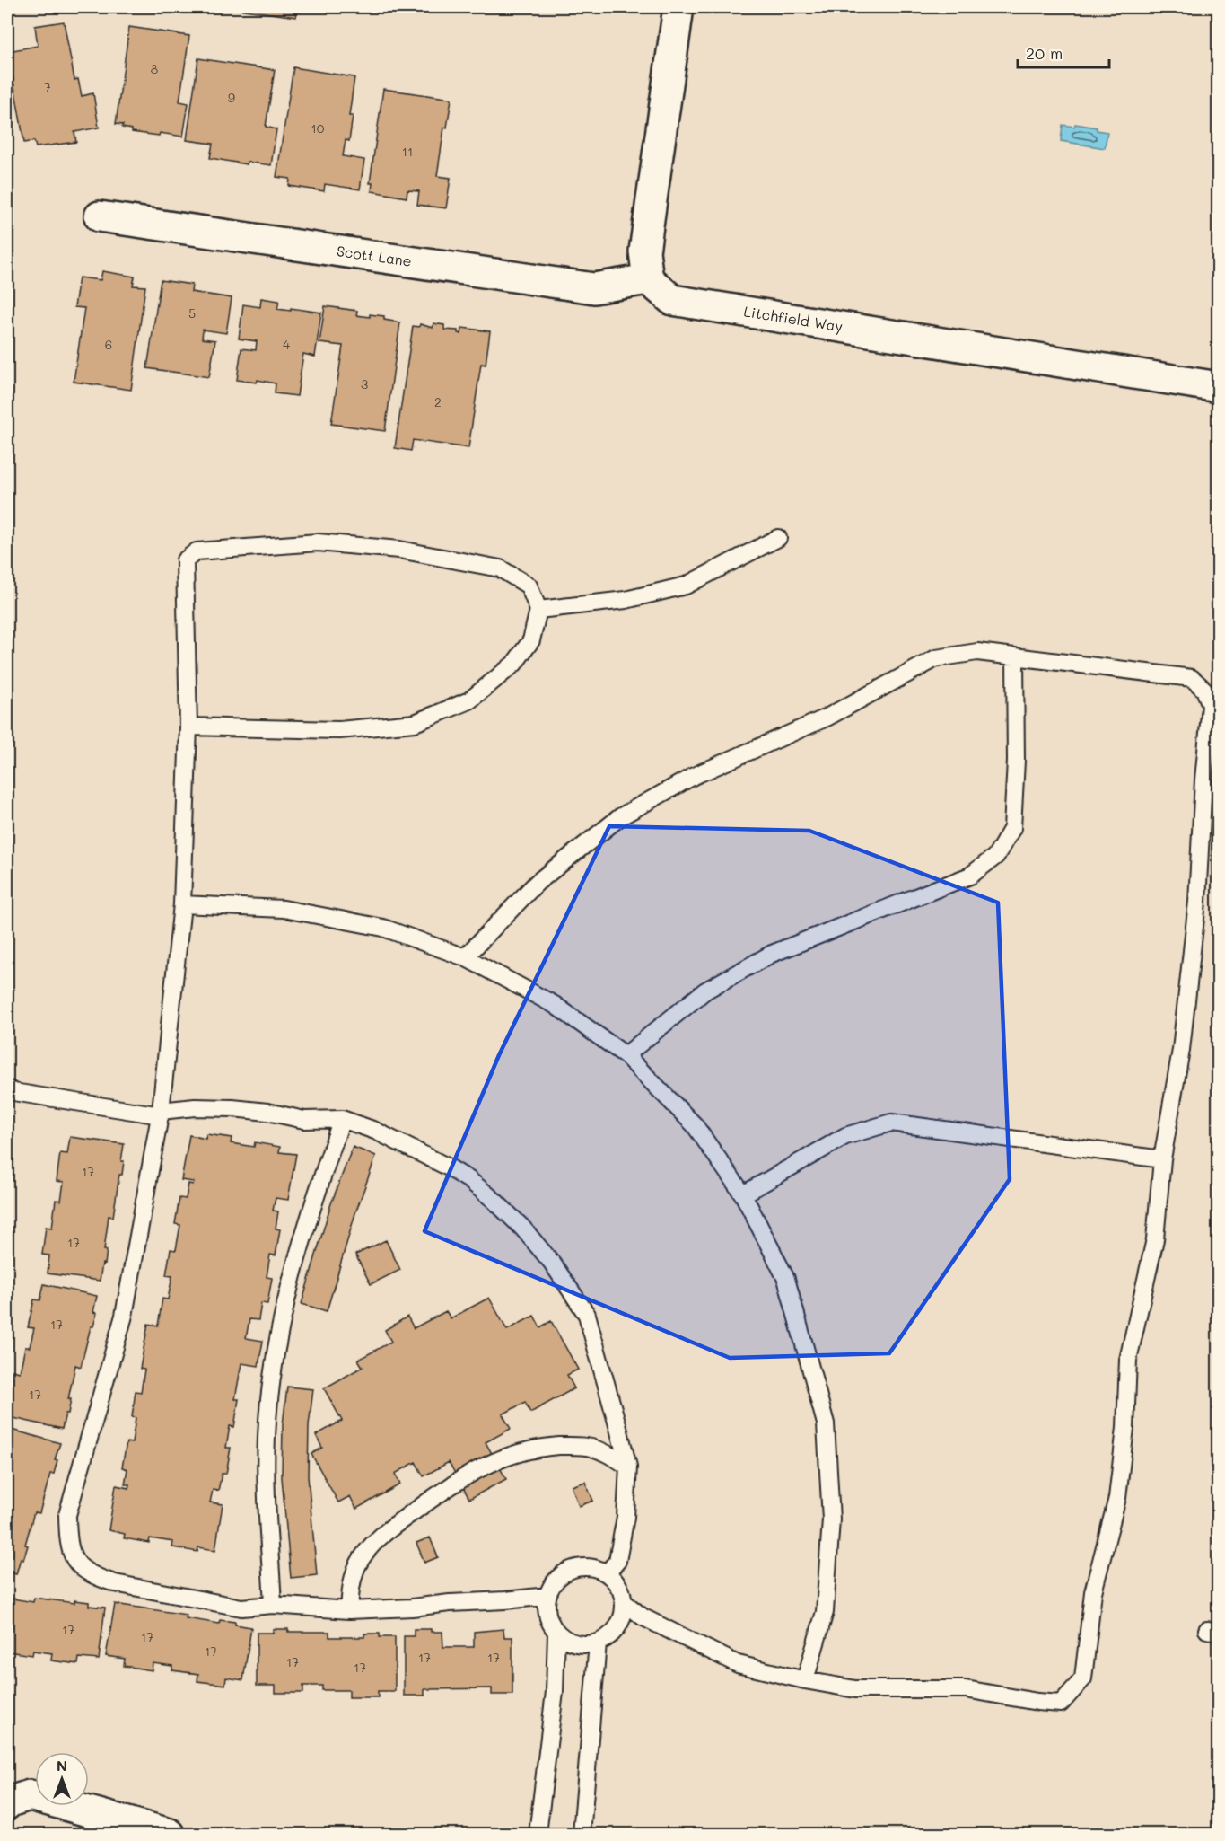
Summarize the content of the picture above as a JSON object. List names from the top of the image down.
{
  "streets": {
    "street": ["Scott Lane", "Litchfield Way"]
  },
  "crossings": [
    ["Scott Lane", "Litchfield Way"]
  ],
  "house_numbers": [
    "8",
    "7",
    "9",
    "10",
    "11",
    "5",
    "6",
    "4",
    "3",
    "2",
    "17",
    "17",
    "17",
    "17",
    "17",
    "17",
    "17",
    "17",
    "17",
    "17",
    "17"
  ],
  "scale_bar": "20 m",
  "north": "top"
}
